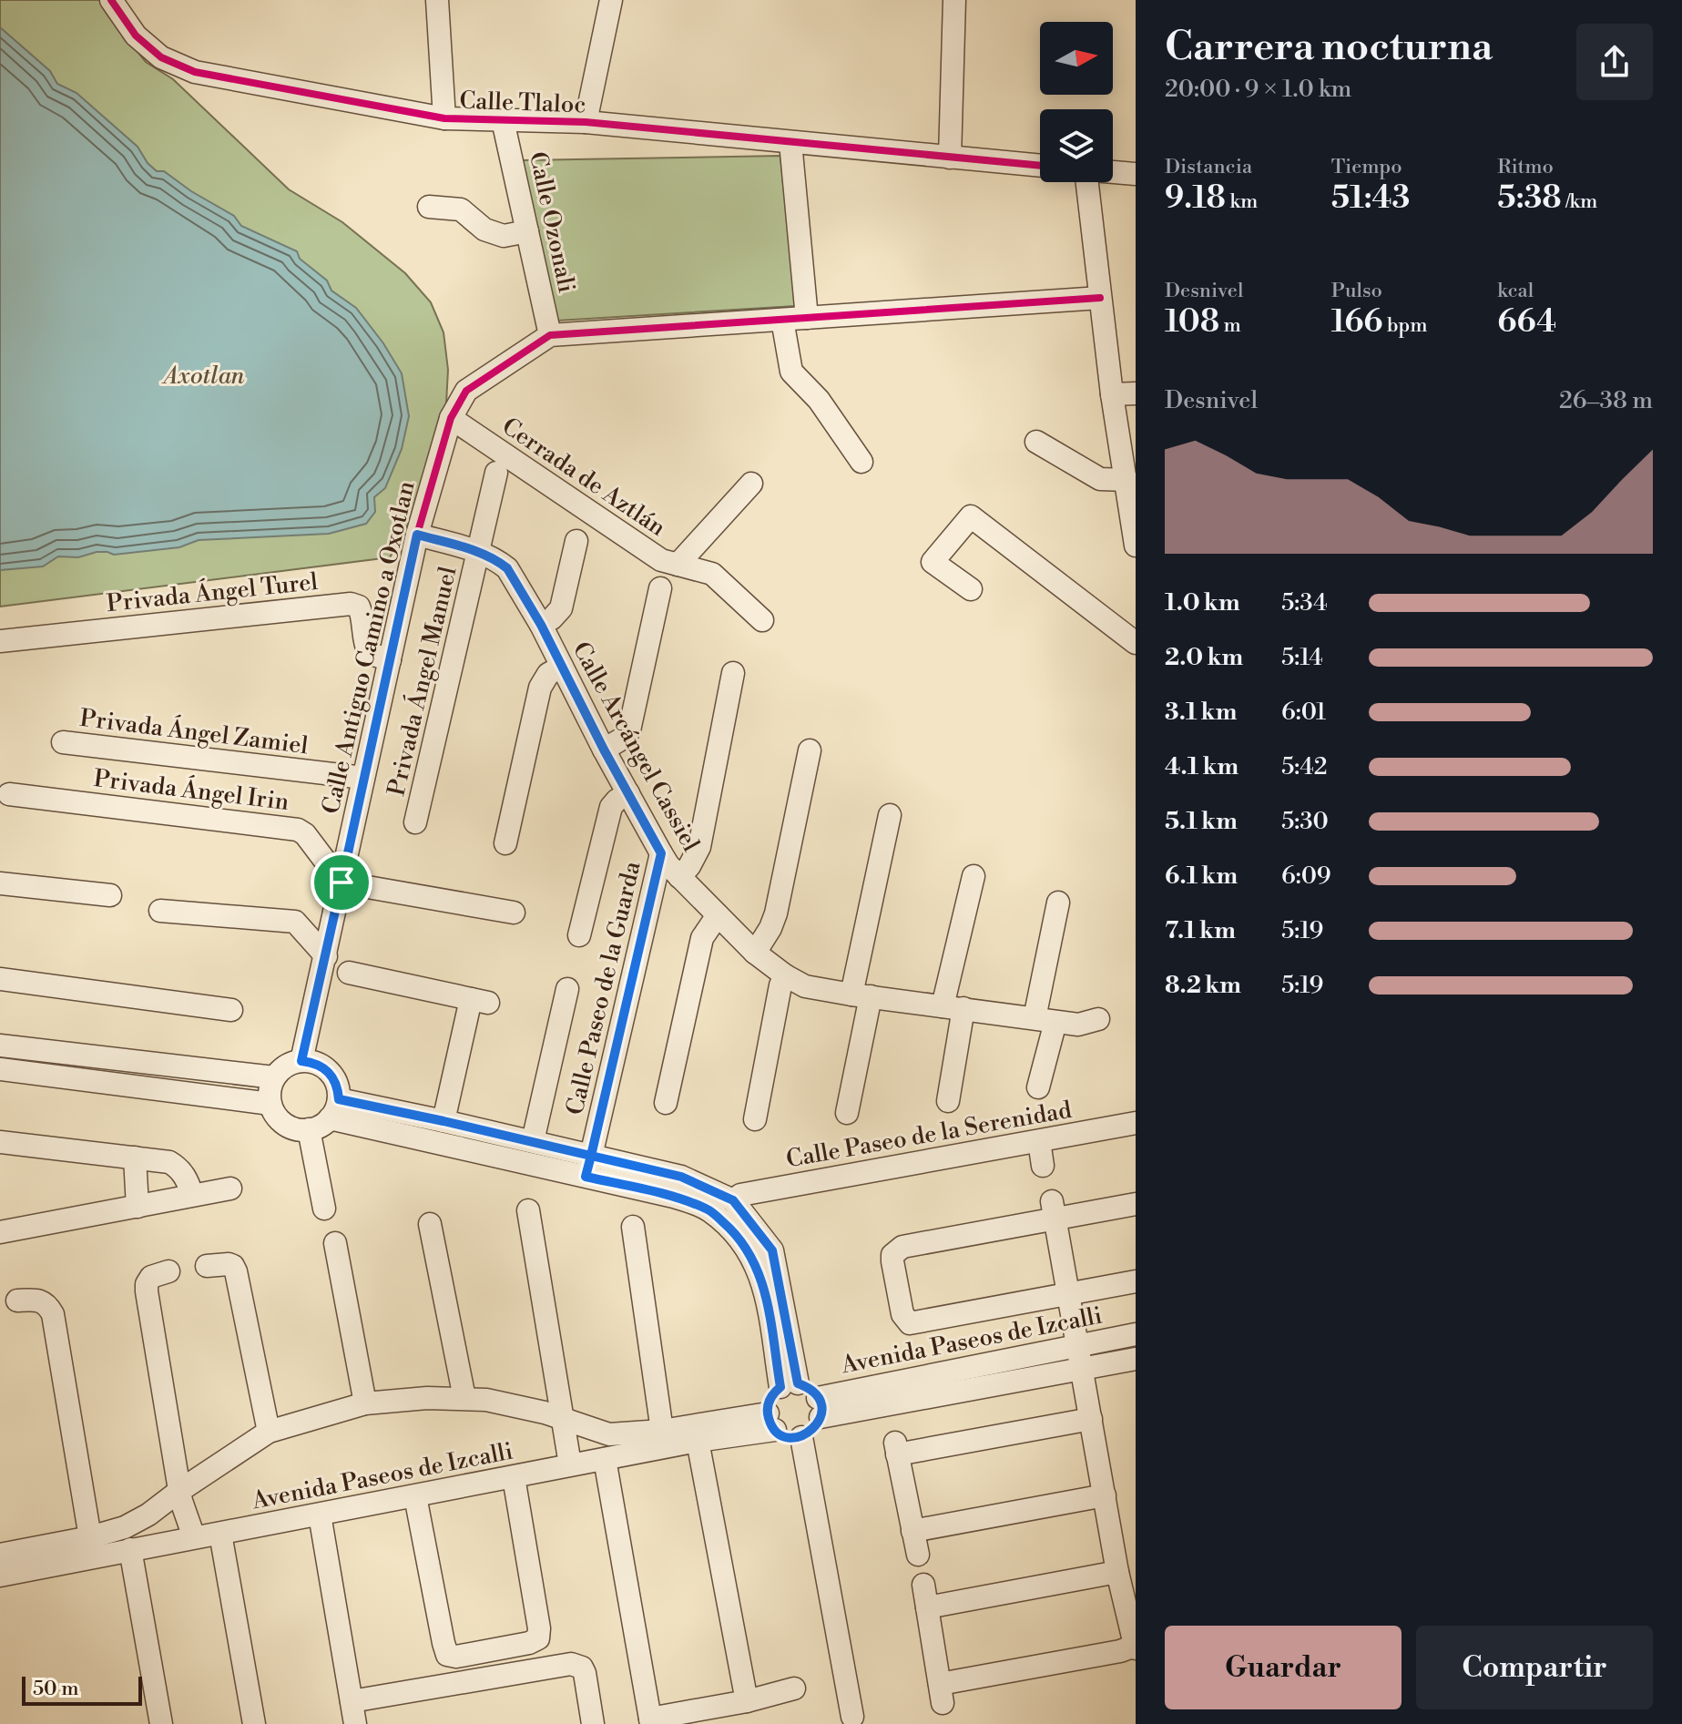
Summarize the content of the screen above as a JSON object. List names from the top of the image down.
{
  "streets": {
    "street": [
      "Calle Tlaloc",
      "Calle Ozonali",
      "Cerrada de Aztlán",
      "Privada Ángel Turel",
      "Calle Antiguo Camino a Oxotlan",
      "Privada Ángel Manuel",
      "Privada Ángel Zamiel",
      "Calle Arcángel Cassiel",
      "Privada Ángel Irin",
      "Calle Paseo de la Guarda",
      "Calle Paseo de la Serenidad",
      "Avenida Paseos de Izcalli"
    ]
  },
  "crossings": [
    ["Calle Tlaloc", "Calle Ozonali"],
    ["Calle Ozonali", "Calle Antiguo Camino a Oxotlan"],
    ["Cerrada de Aztlán", "Calle Antiguo Camino a Oxotlan"],
    ["Privada Ángel Turel", "Calle Antiguo Camino a Oxotlan"],
    ["Calle Antiguo Camino a Oxotlan", "Privada Ángel Zamiel"],
    ["Calle Antiguo Camino a Oxotlan", "Calle Arcángel Cassiel"],
    ["Calle Antiguo Camino a Oxotlan", "Privada Ángel Irin"],
    ["Privada Ángel Manuel", "Calle Arcángel Cassiel"],
    ["Calle Arcángel Cassiel", "Calle Paseo de la Guarda"]
  ],
  "parks": ["Axotlan"],
  "scale_bar": "50 m",
  "north": "right",
  "page": {
    "heading": ["Carrera nocturna", "20:00 · 9 × 1.0 km"],
    "stats": [
      ["Distancia", "9.18 km"],
      ["Tiempo", "51:43"],
      ["Ritmo", "5:38 /km"],
      ["Desnivel", "108 m"],
      ["Pulso", "166 bpm"],
      ["kcal", "664"]
    ],
    "chart": ["Desnivel", "26–38 m"],
    "list": [
      {
        "name": "1.0 km",
        "note": "5:34"
      },
      {
        "name": "2.0 km",
        "note": "5:14"
      },
      {
        "name": "3.1 km",
        "note": "6:01"
      },
      {
        "name": "4.1 km",
        "note": "5:42"
      },
      {
        "name": "5.1 km",
        "note": "5:30"
      },
      {
        "name": "6.1 km",
        "note": "6:09"
      },
      {
        "name": "7.1 km",
        "note": "5:19"
      },
      {
        "name": "8.2 km",
        "note": "5:19"
      }
    ],
    "buttons": ["Guardar", "Compartir"],
    "scale": "50 m"
  }
}
